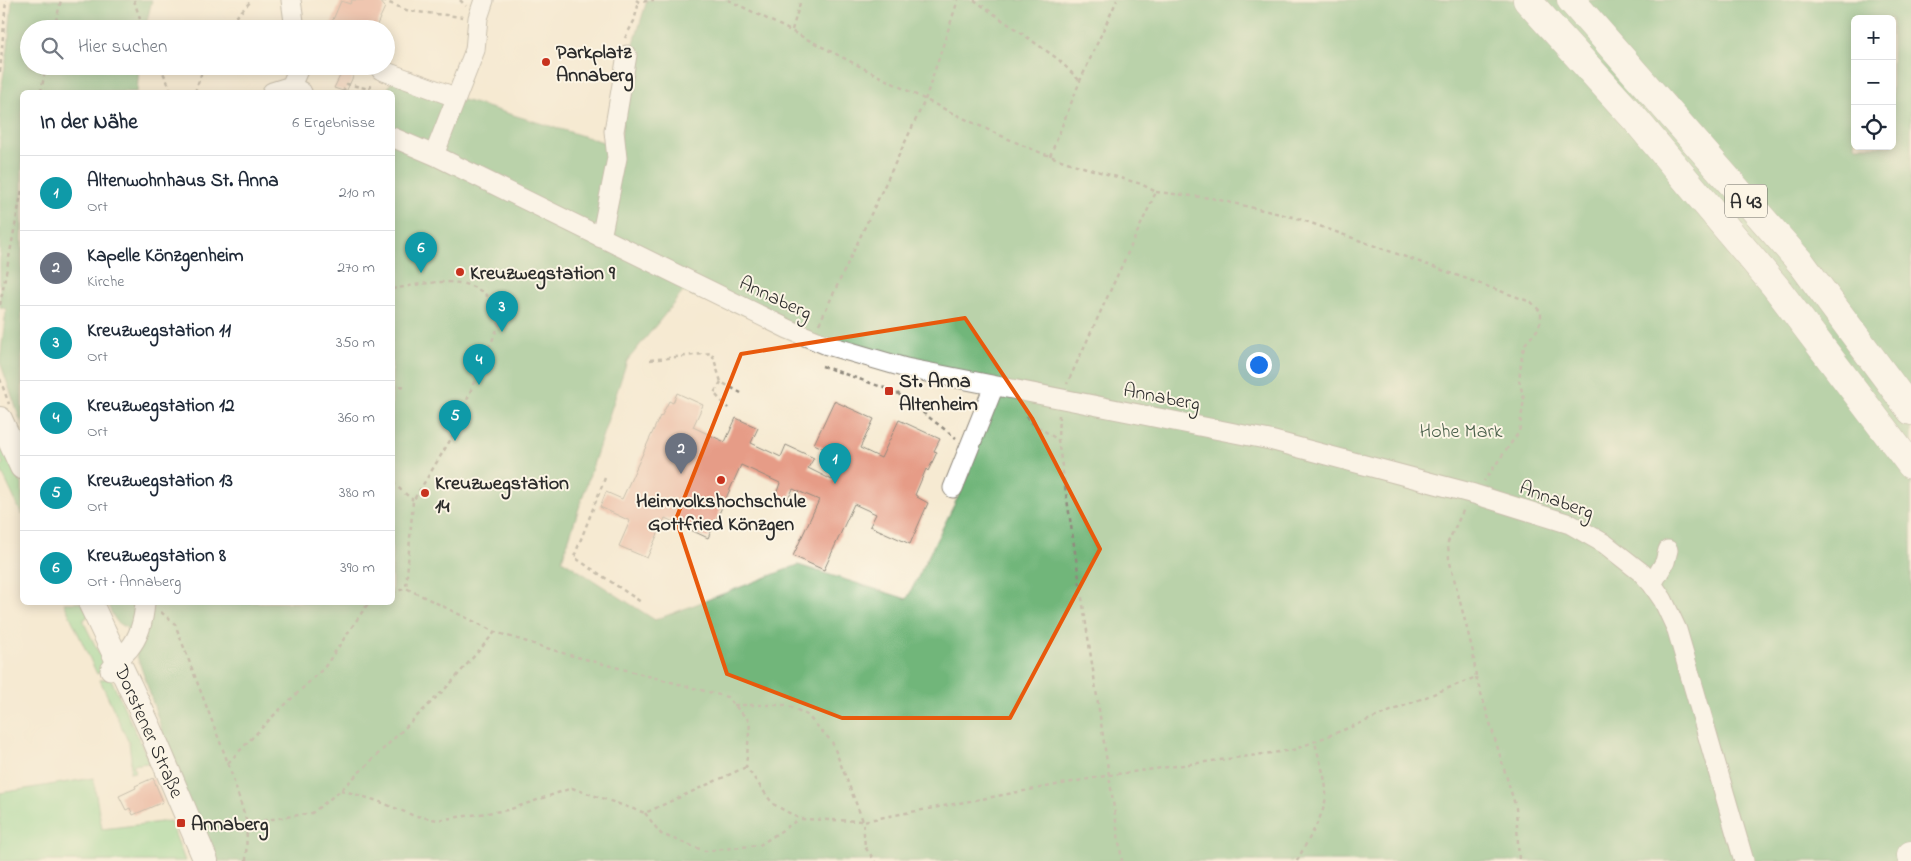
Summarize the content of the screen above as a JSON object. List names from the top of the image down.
{
  "streets": {
    "highway": ["A 43"],
    "main road": ["Dorstener Straße"],
    "street": ["Annaberg"]
  },
  "parks": ["Hohe Mark"],
  "places": {
    "other": [
      "Parkplatz Annaberg",
      "Kreuzwegstation 9",
      "Heimvolkshochschule Gottfried Könzgen",
      "Kreuzwegstation 14"
    ],
    "transit": ["St. Anna Altenheim", "Annaberg"]
  },
  "page": {
    "map_buttons": ["+", "−"],
    "search": "Hier suchen",
    "heading": ["In der Nähe", "6 Ergebnisse"],
    "list": [
      {
        "mark": "1",
        "name": "Altenwohnhaus St. Anna",
        "note": "Ort",
        "value": "210 m"
      },
      {
        "mark": "2",
        "name": "Kapelle Könzgenheim",
        "note": "Kirche",
        "value": "270 m"
      },
      {
        "mark": "3",
        "name": "Kreuzwegstation 11",
        "note": "Ort",
        "value": "350 m"
      },
      {
        "mark": "4",
        "name": "Kreuzwegstation 12",
        "note": "Ort",
        "value": "360 m"
      },
      {
        "mark": "5",
        "name": "Kreuzwegstation 13",
        "note": "Ort",
        "value": "380 m"
      },
      {
        "mark": "6",
        "name": "Kreuzwegstation 8",
        "note": "Ort · Annaberg",
        "value": "390 m"
      }
    ],
    "pins": [
      "6",
      "3",
      "4",
      "5",
      "2",
      "1"
    ]
  }
}
